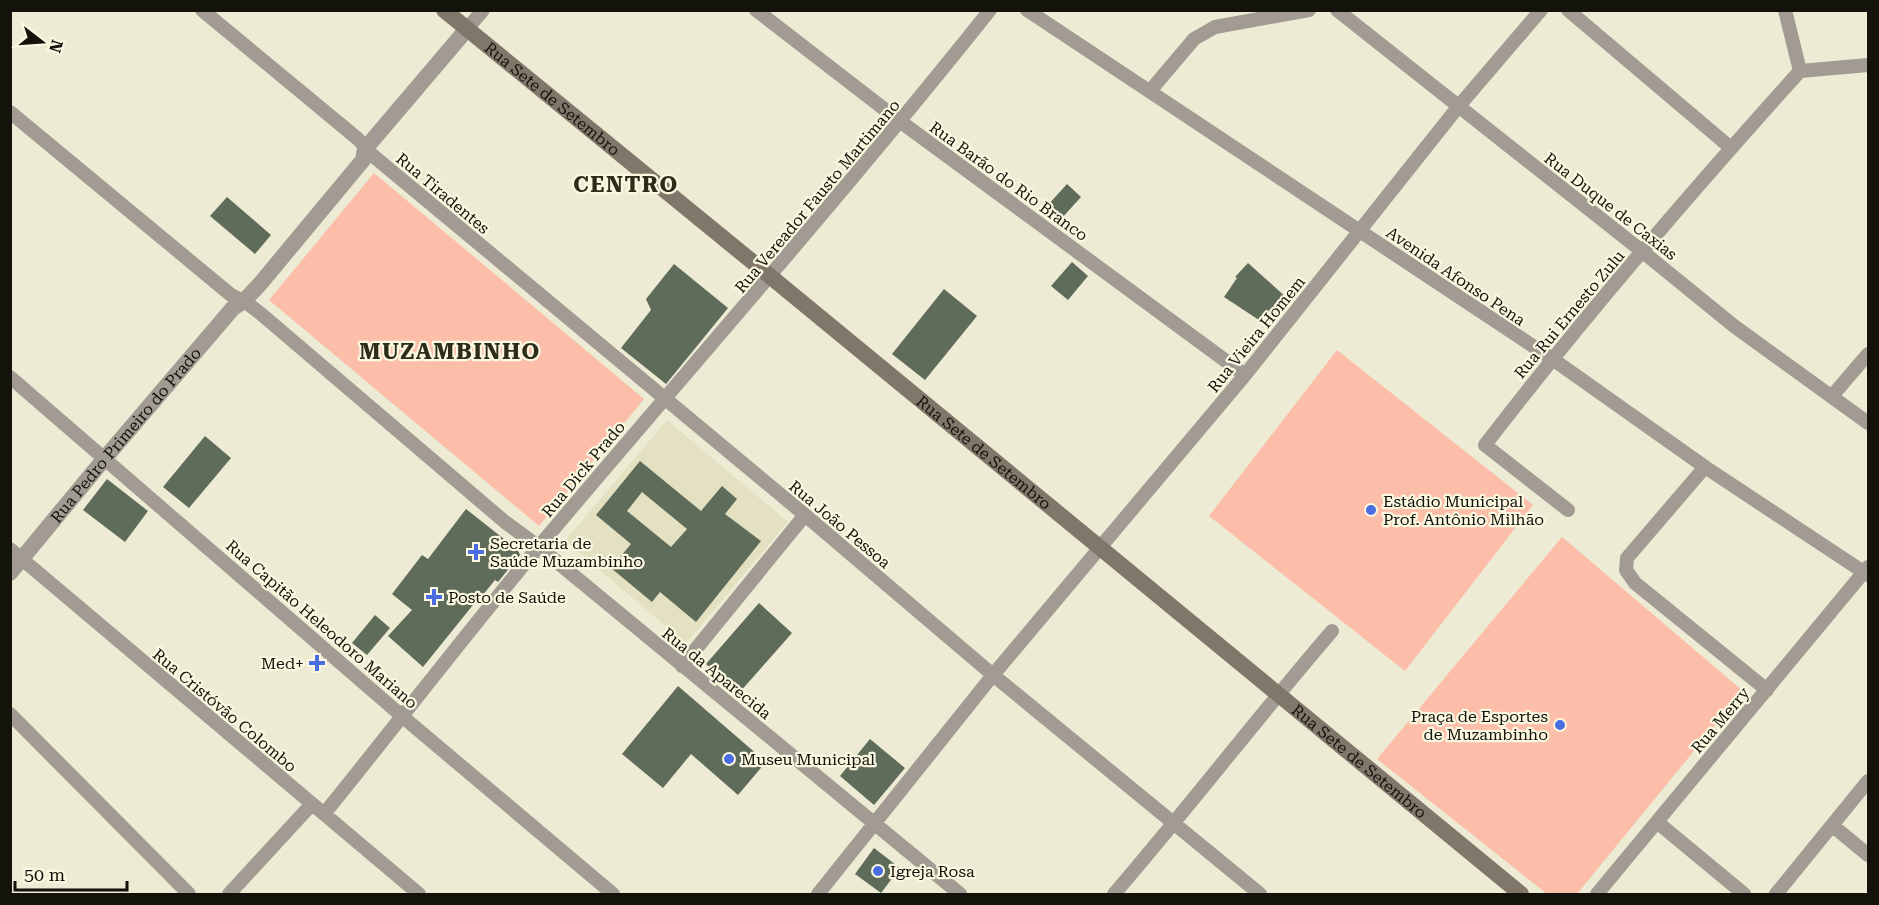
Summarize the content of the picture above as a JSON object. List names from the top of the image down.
{
  "streets": {
    "main road": ["Rua Sete de Setembro"],
    "street": [
      "Rua Barão do Rio Branco",
      "Rua Tiradentes",
      "Rua Vereador Fausto Martimano",
      "Rua Duque de Caxias",
      "Avenida Afonso Pena",
      "Rua Rui Ernesto Zulu",
      "Rua Vieira Homem",
      "Rua Pedro Primeiro do Prado",
      "Rua Dick Prado",
      "Rua João Pessoa",
      "Rua Capitão Heleodoro Mariano",
      "Rua da Aparecida",
      "Rua Cristóvão Colombo",
      "Rua Merry"
    ]
  },
  "crossings": [
    ["Rua Sete de Setembro", "Rua Vereador Fausto Martimano"],
    ["Rua Sete de Setembro", "Rua Vieira Homem"],
    ["Rua Sete de Setembro", "Rua Pedro Primeiro do Prado"],
    ["Rua Barão do Rio Branco", "Rua Vereador Fausto Martimano"],
    ["Rua Barão do Rio Branco", "Rua Vieira Homem"],
    ["Rua Tiradentes", "Rua Vereador Fausto Martimano"],
    ["Rua Tiradentes", "Rua Pedro Primeiro do Prado"],
    ["Rua Tiradentes", "Rua Dick Prado"],
    ["Rua Tiradentes", "Rua João Pessoa"],
    ["Rua Vereador Fausto Martimano", "Rua Dick Prado"],
    ["Rua Vereador Fausto Martimano", "Rua João Pessoa"],
    ["Rua Duque de Caxias", "Rua Rui Ernesto Zulu"],
    ["Rua Duque de Caxias", "Rua Vieira Homem"],
    ["Avenida Afonso Pena", "Rua Rui Ernesto Zulu"],
    ["Avenida Afonso Pena", "Rua Vieira Homem"],
    ["Avenida Afonso Pena", "Rua Merry"],
    ["Rua Vieira Homem", "Rua João Pessoa"],
    ["Rua Vieira Homem", "Rua da Aparecida"],
    ["Rua Pedro Primeiro do Prado", "Rua Capitão Heleodoro Mariano"],
    ["Rua Pedro Primeiro do Prado", "Rua da Aparecida"],
    ["Rua Pedro Primeiro do Prado", "Rua Cristóvão Colombo"],
    ["Rua Dick Prado", "Rua João Pessoa"],
    ["Rua Dick Prado", "Rua Capitão Heleodoro Mariano"],
    ["Rua Dick Prado", "Rua da Aparecida"],
    ["Rua Dick Prado", "Rua Cristóvão Colombo"]
  ],
  "districts": ["CENTRO", "MUZAMBINHO"],
  "places": {
    "other": [
      "Estádio Municipal Prof. Antônio Milhão",
      "Praça de Esportes de Muzambinho",
      "Museu Municipal",
      "Igreja Rosa"
    ],
    "health": ["Secretaria de Saúde Muzambinho", "Posto de Saúde", "Med+"]
  },
  "scale_bar": "50 m",
  "north": "right"
}
